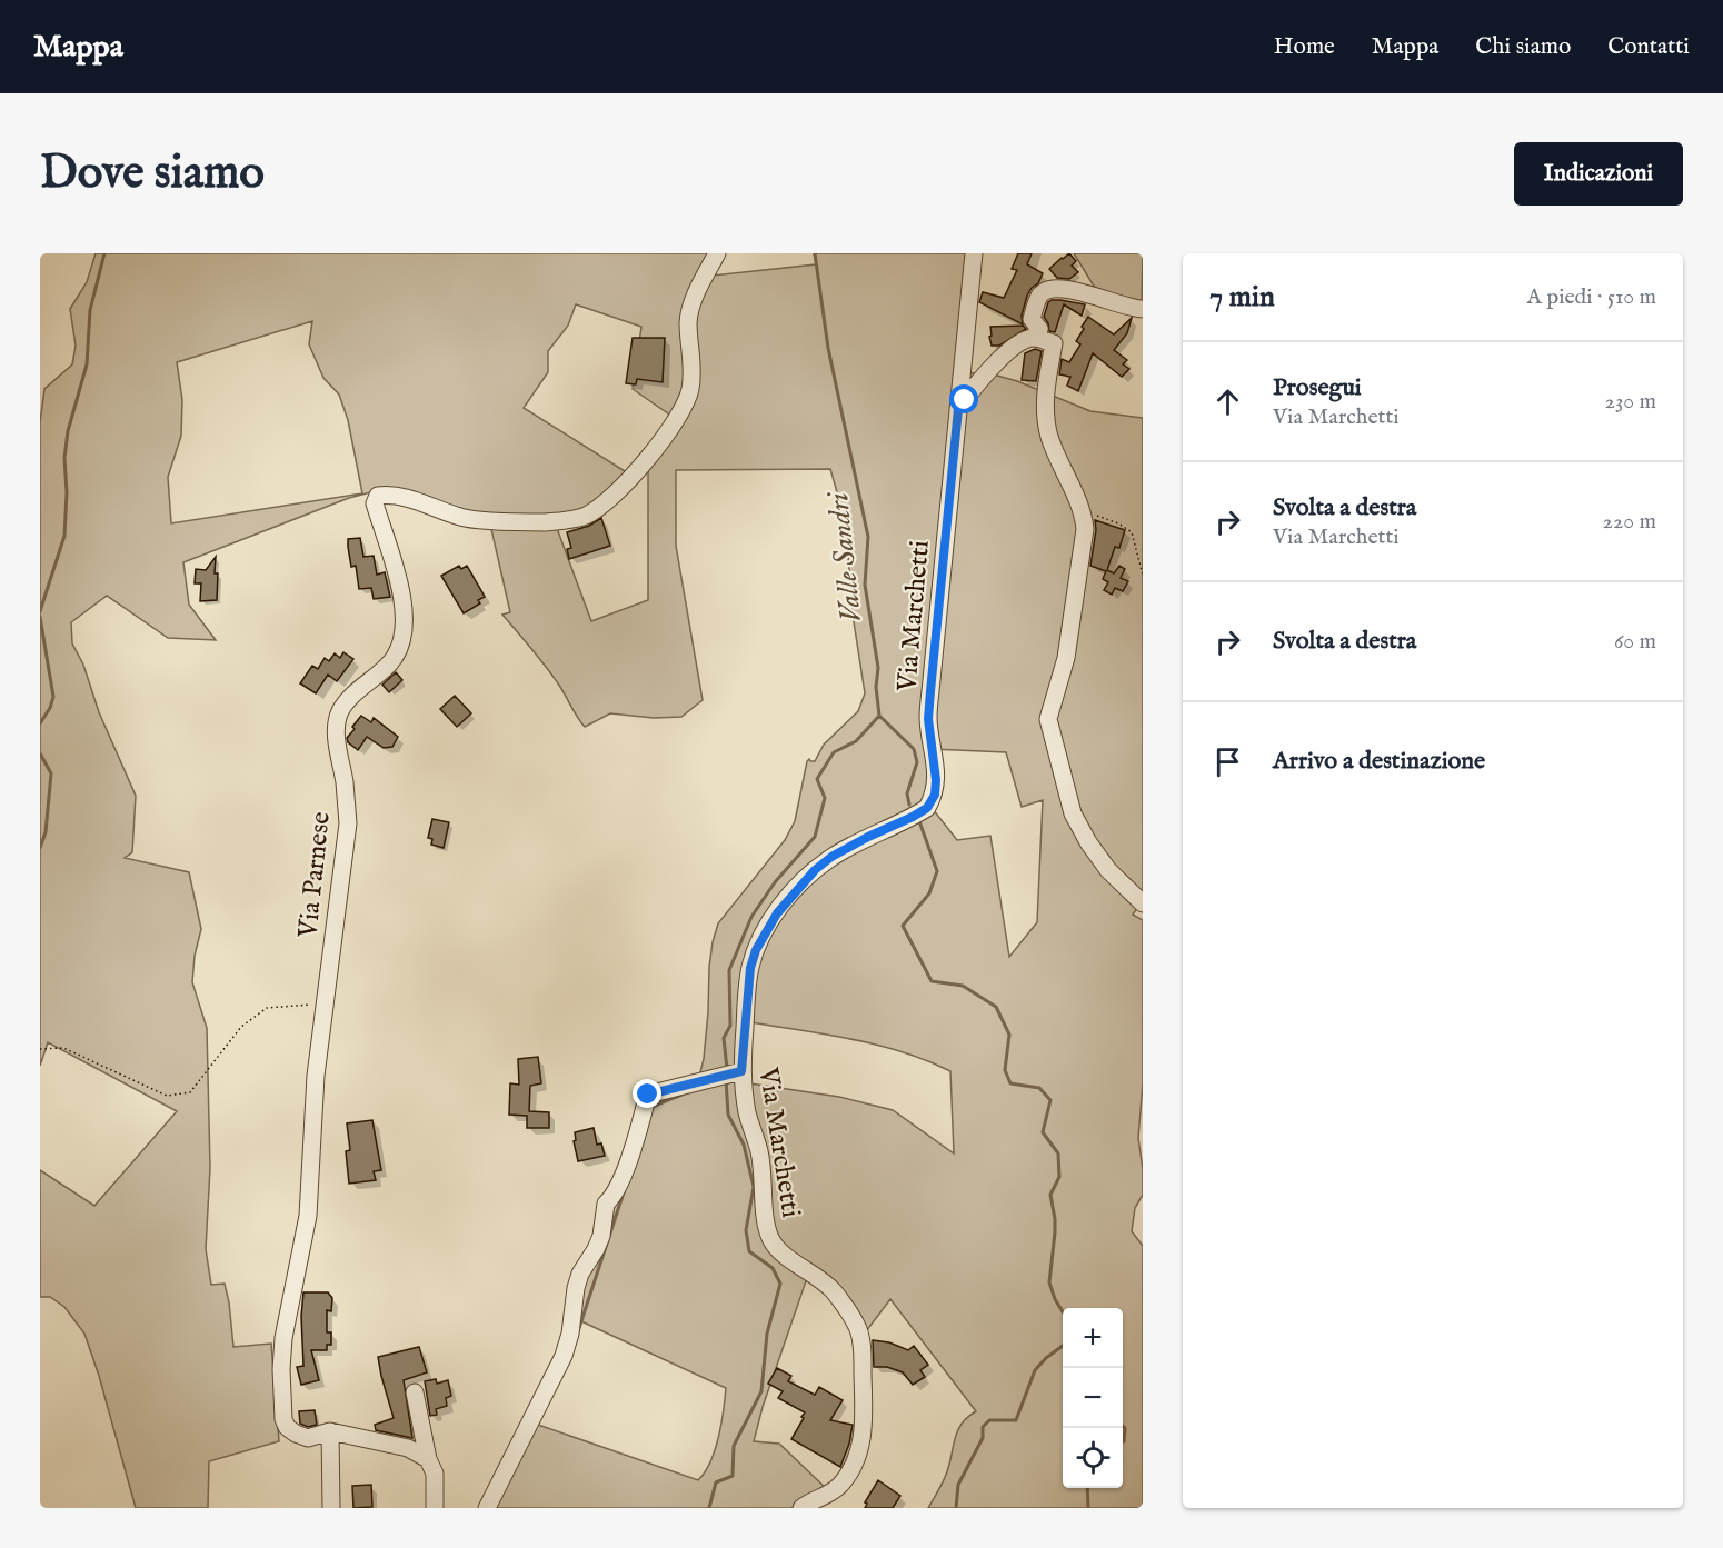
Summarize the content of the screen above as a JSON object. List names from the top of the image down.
{
  "streets": {
    "street": ["Via Marchetti", "Via Parnese"]
  },
  "water": ["Valle Sandri"],
  "page": {
    "header": "Mappa",
    "nav": [
      "Home",
      "Mappa",
      "Chi siamo",
      "Contatti"
    ],
    "buttons": "Indicazioni",
    "title": "Dove siamo",
    "heading": ["7 min", "A piedi · 510 m"],
    "list": [
      ["Prosegui", "Via Marchetti", "230 m"],
      ["Svolta a destra", "Via Marchetti", "220 m"],
      ["Svolta a destra", "60 m"],
      "Arrivo a destinazione"
    ],
    "map_buttons": ["+", "−"]
  }
}
